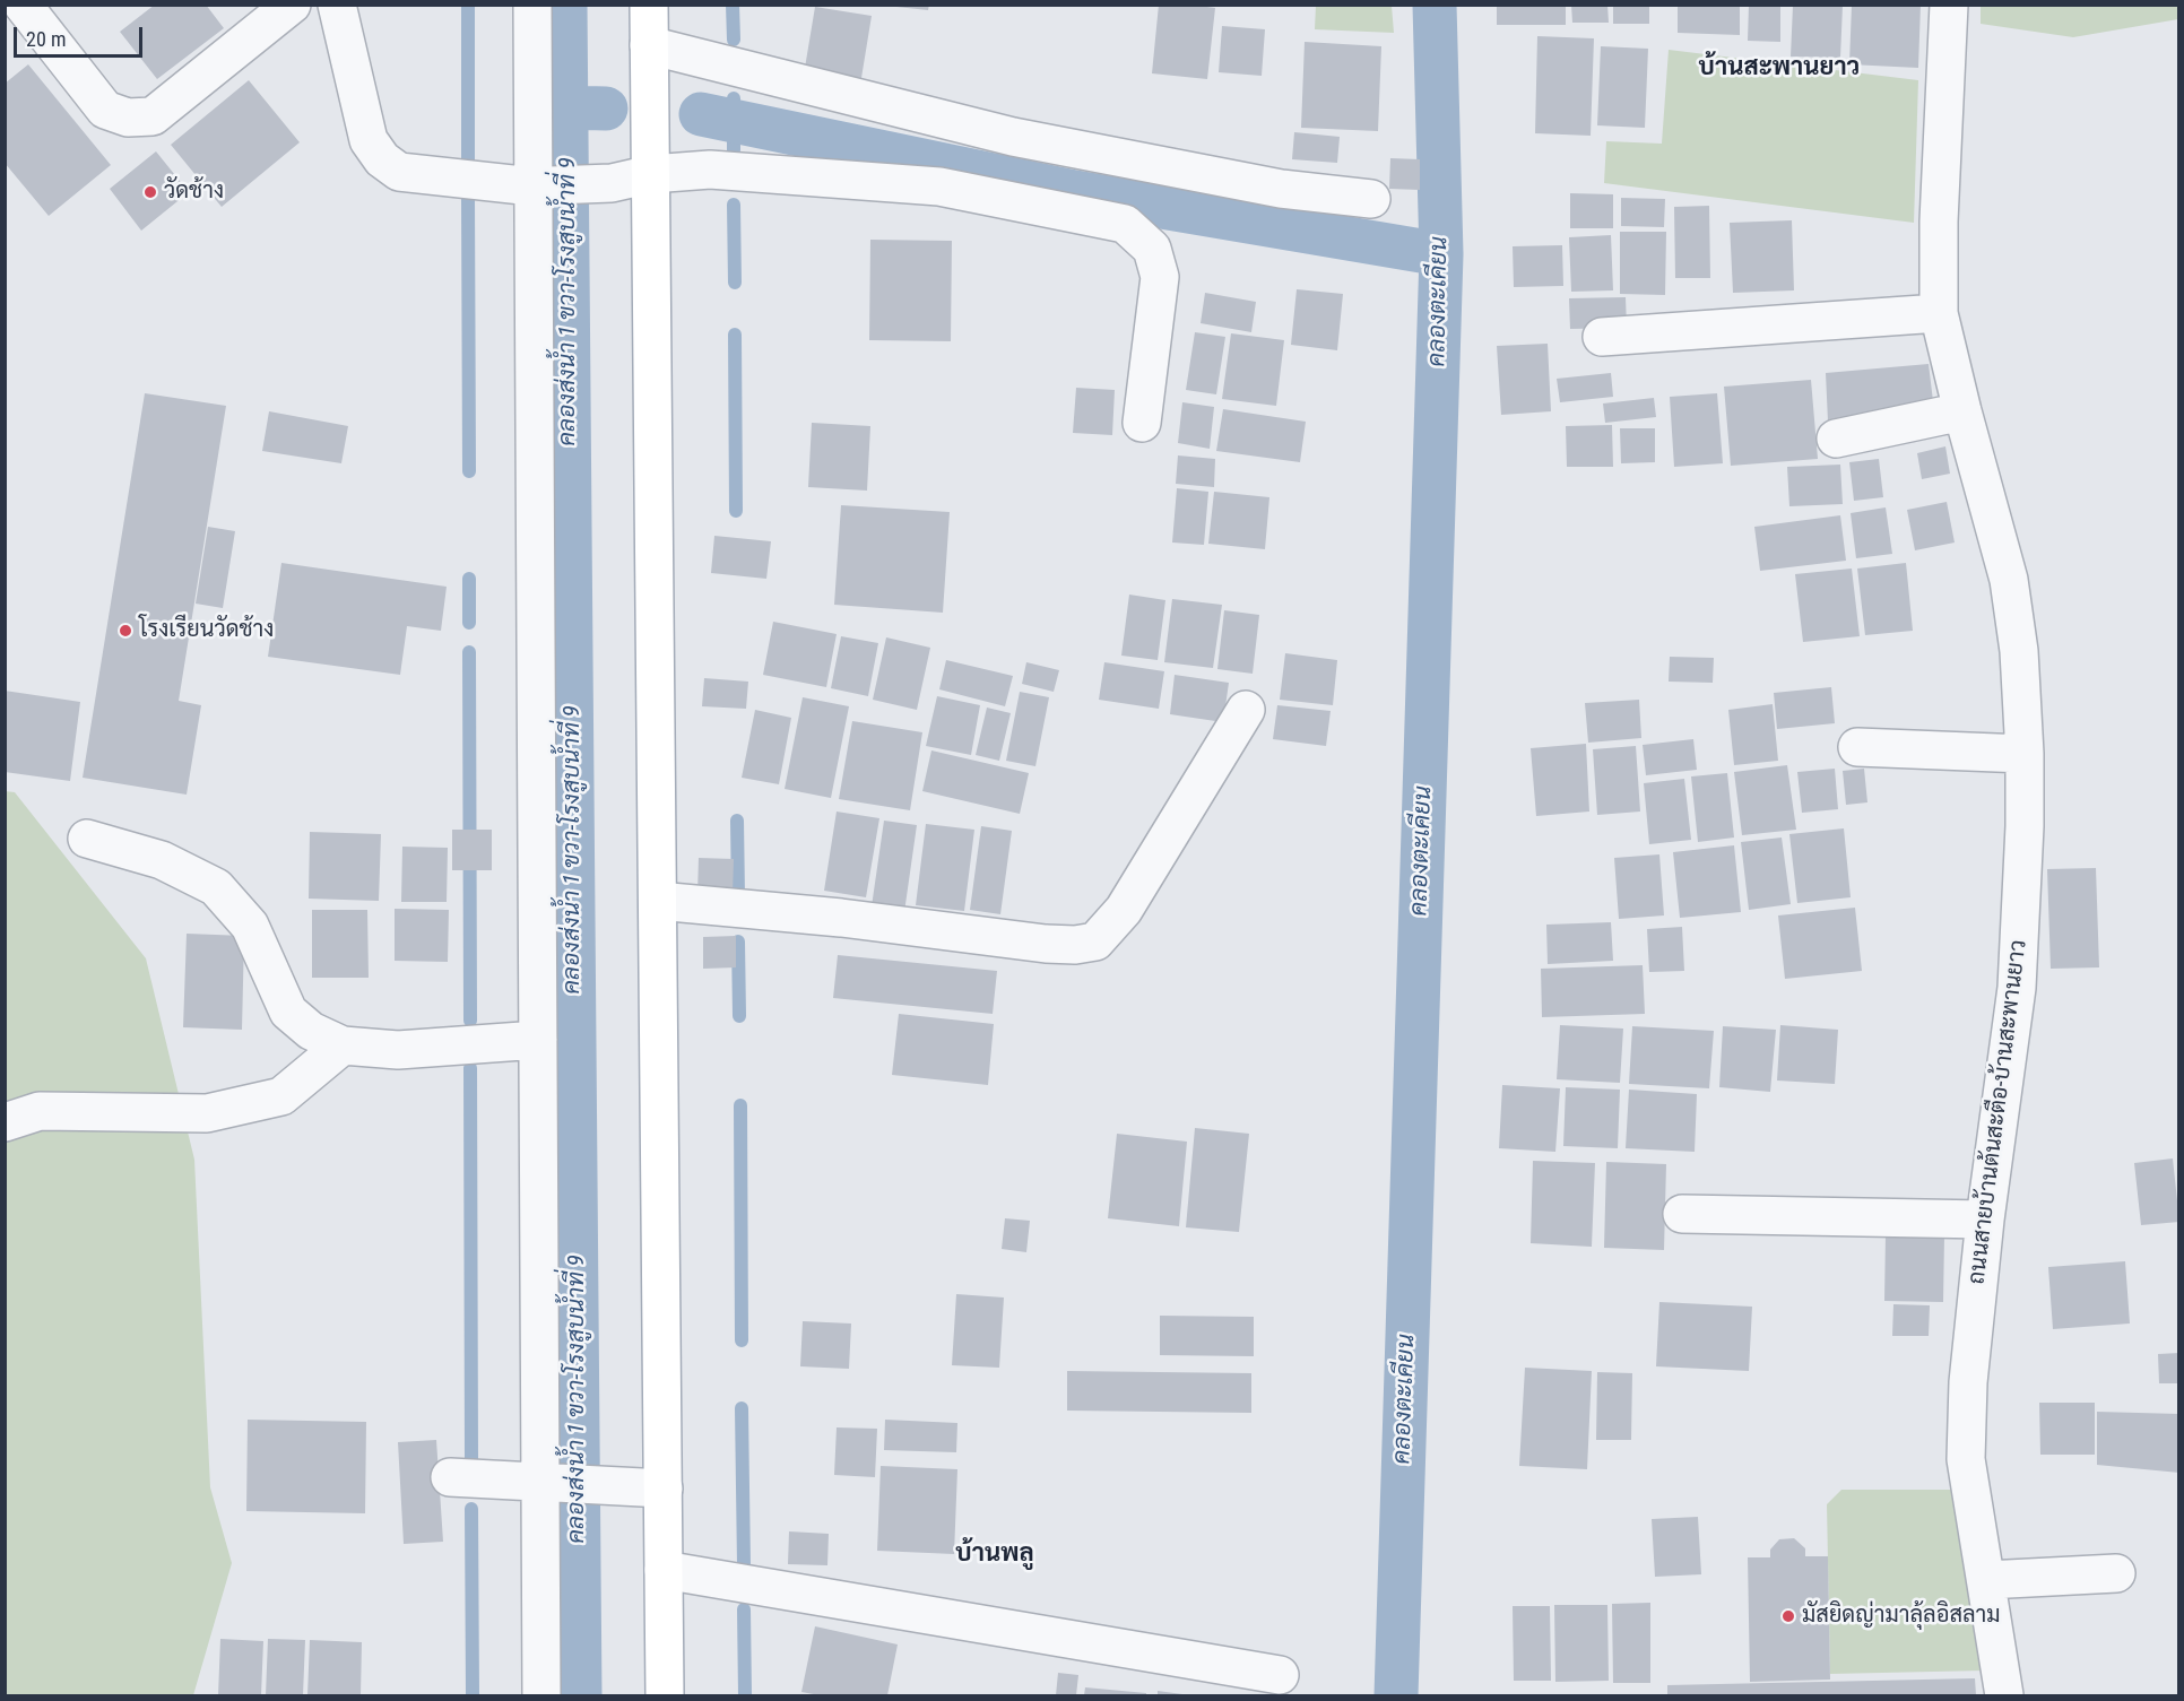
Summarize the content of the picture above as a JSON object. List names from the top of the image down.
{
  "streets": {
    "street": ["ถนนสายบ้านต้นสะตือ-บ้านสะพานยาว"]
  },
  "districts": ["บ้านสะพานยาว", "บ้านพลู"],
  "water": ["คลองส่งน้ำ 1 ขวา-โรงสูบน้ำที่ 9", "คลองตะเคียน"],
  "places": ["วัดช้าง", "โรงเรียนวัดช้าง", "มัสยิดญ่ามาลุ้ลอิสลาม"],
  "scale_bar": "20 m"
}
